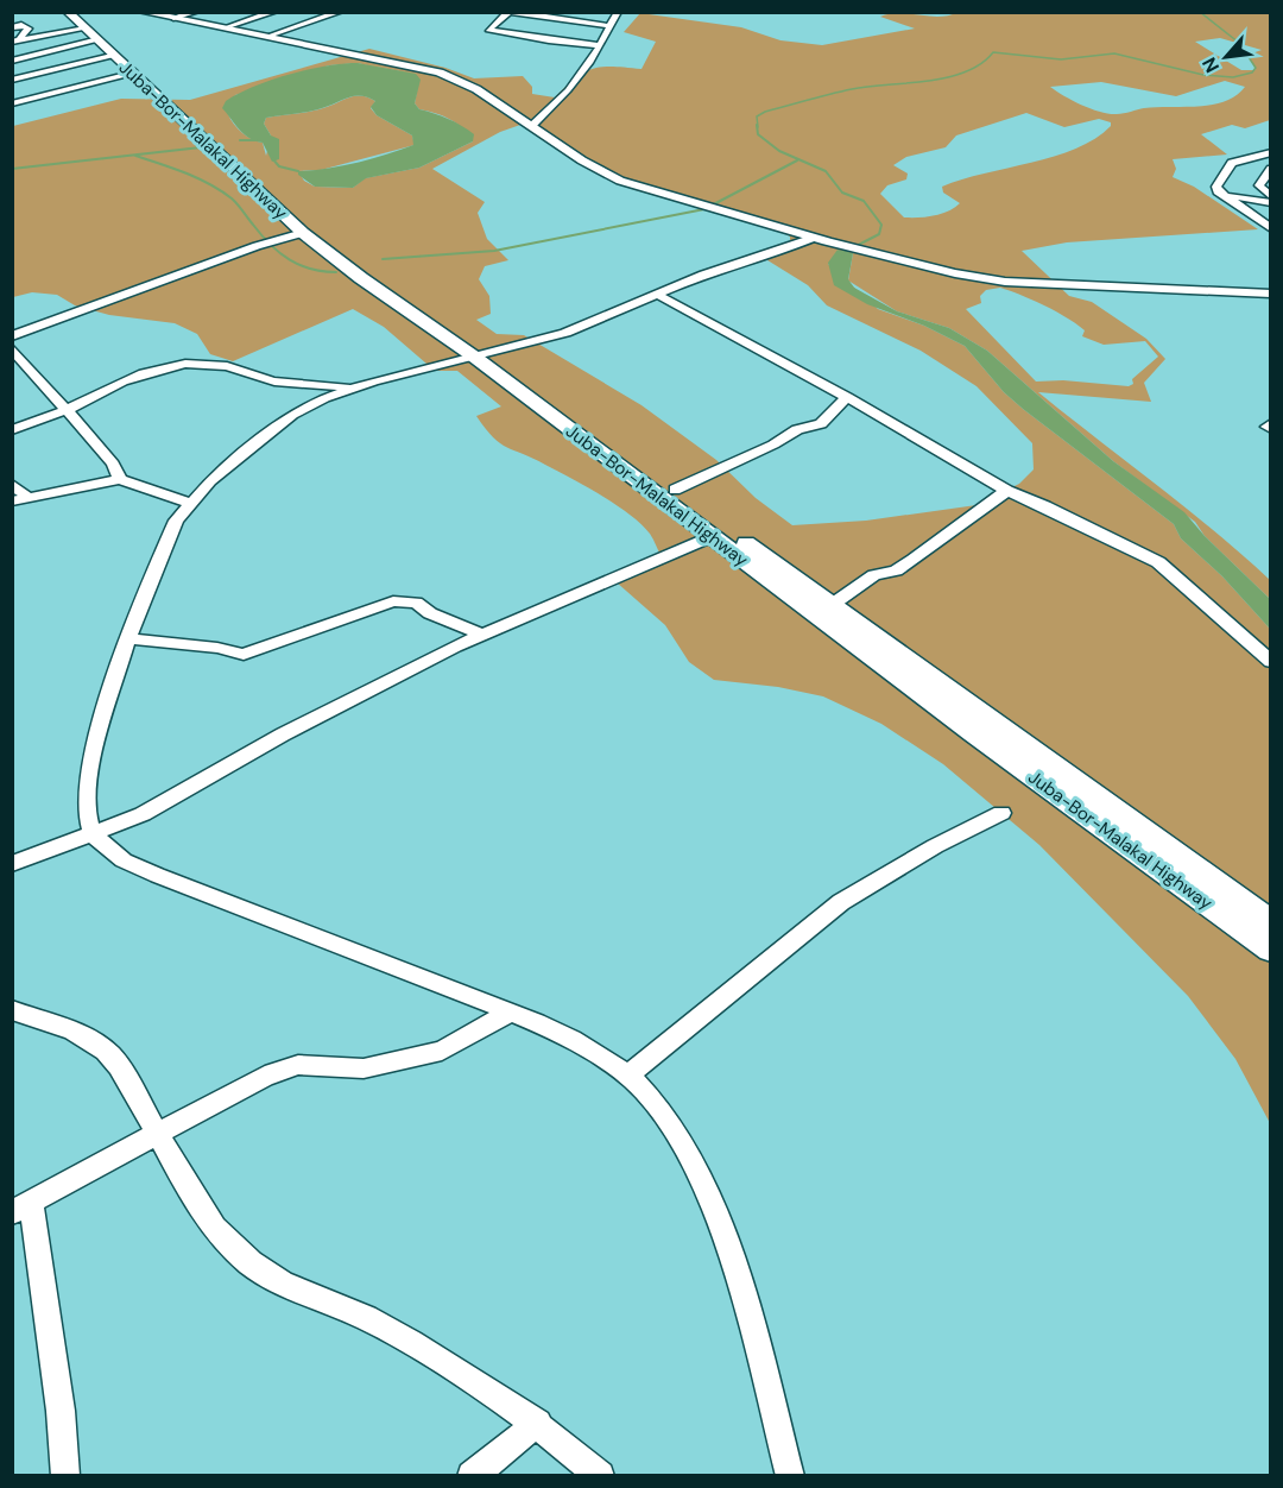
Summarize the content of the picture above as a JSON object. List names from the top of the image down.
{
  "streets": {
    "highway": ["Juba-Bor-Malakal Highway"]
  },
  "north": "bottom left"
}
